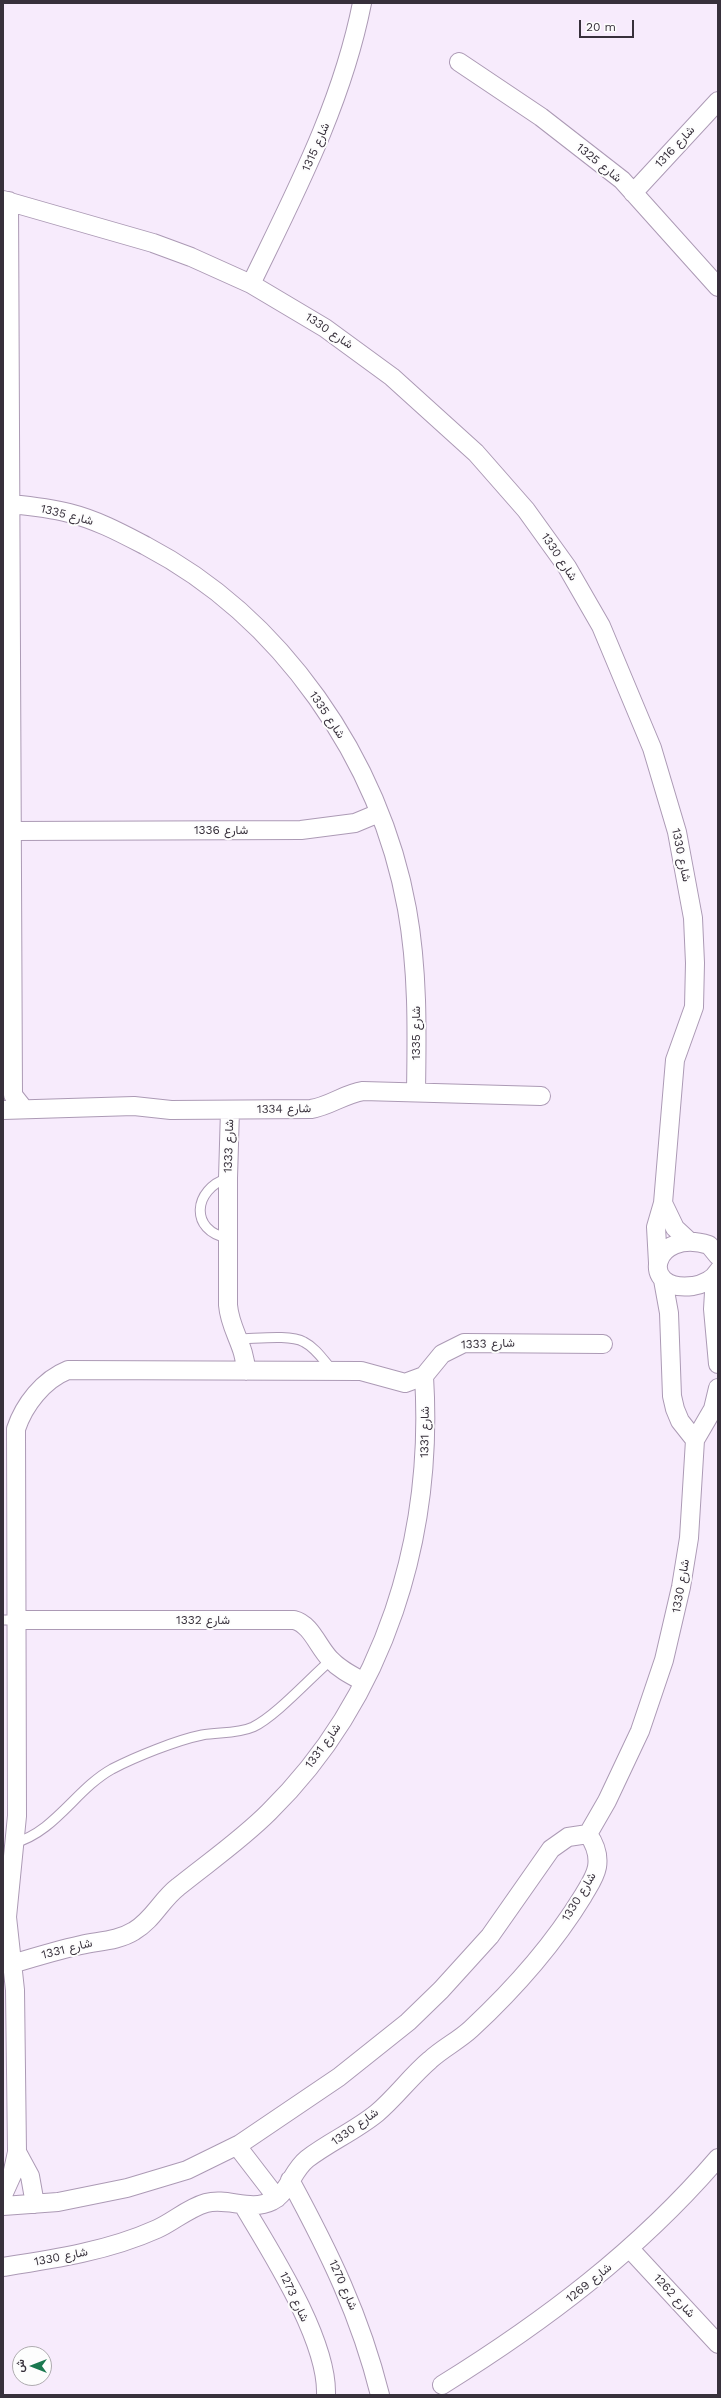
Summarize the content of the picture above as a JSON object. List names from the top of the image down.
{
  "streets": {
    "street": [
      "شارع 1315",
      "شارع 1316",
      "شارع 1325",
      "شارع 1330",
      "شارع 1335",
      "شارع 1336",
      "شارع 1334",
      "شارع 1333",
      "شارع 1331",
      "شارع 1332",
      "شارع 1269",
      "شارع 1270",
      "شارع 1262",
      "شارع 1273"
    ]
  },
  "crossings": [
    ["شارع 1315", "شارع 1330"],
    ["شارع 1316", "شارع 1325"],
    ["شارع 1330", "شارع 1270"],
    ["شارع 1330", "شارع 1273"],
    ["شارع 1335", "شارع 1336"],
    ["شارع 1335", "شارع 1334"],
    ["شارع 1334", "شارع 1333"],
    ["شارع 1333", "شارع 1331"],
    ["شارع 1331", "شارع 1332"],
    ["شارع 1269", "شارع 1262"]
  ],
  "scale_bar": "20 m",
  "north": "left"
}
